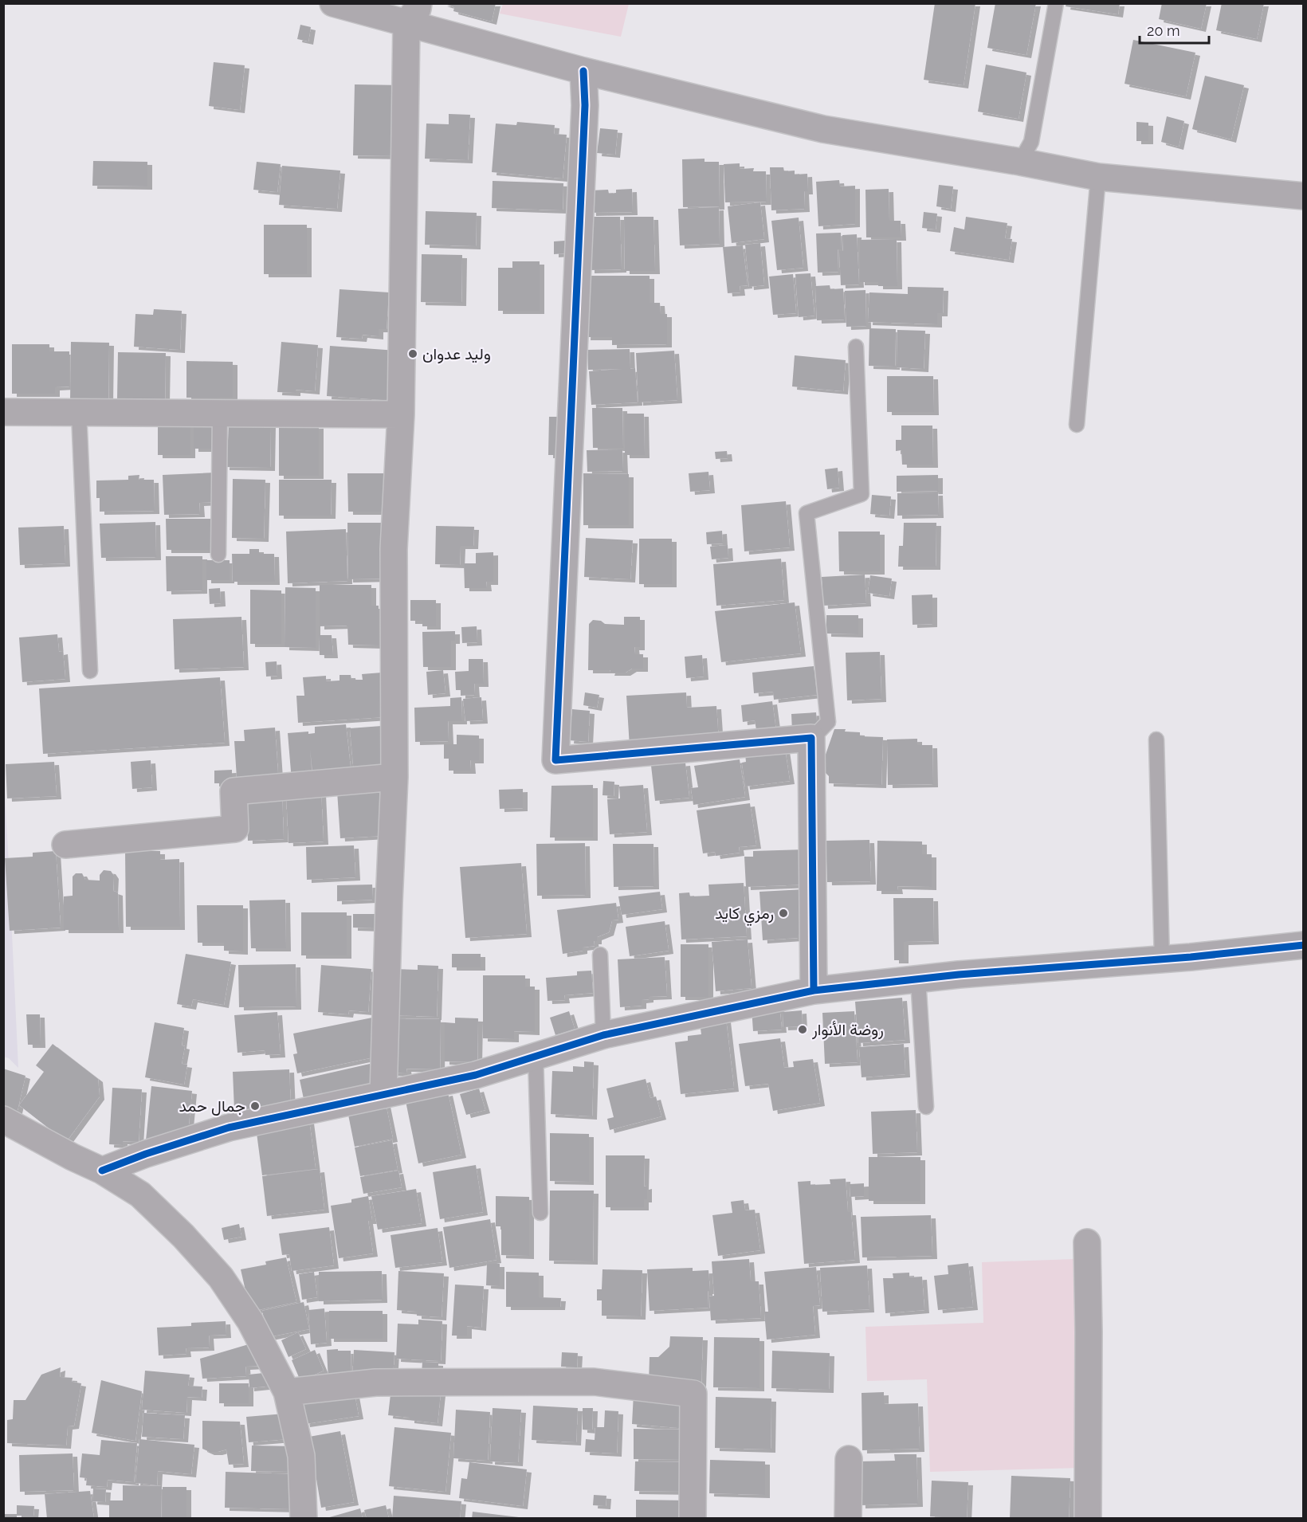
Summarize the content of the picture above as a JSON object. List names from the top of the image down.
{
  "places": [
    "وليد عدوان",
    "رمزي كايد",
    "روضة الأنوار",
    "جمال حمد"
  ],
  "scale_bar": "20 m"
}
